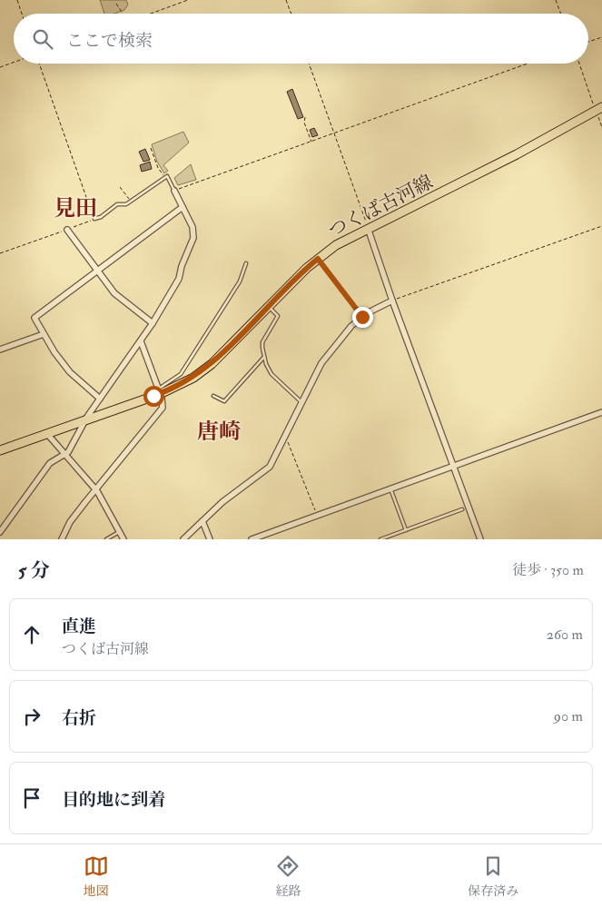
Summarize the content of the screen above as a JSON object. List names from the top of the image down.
{
  "streets": {
    "main road": ["つくば古河線"]
  },
  "districts": ["見田", "唐崎"],
  "page": {
    "search": "ここで検索",
    "heading": ["5 分", "徒歩 · 350 m"],
    "list": [
      ["直進", "つくば古河線", "260 m"],
      ["右折", "90 m"],
      "目的地に到着"
    ],
    "nav": ["地図", "経路", "保存済み"]
  }
}
